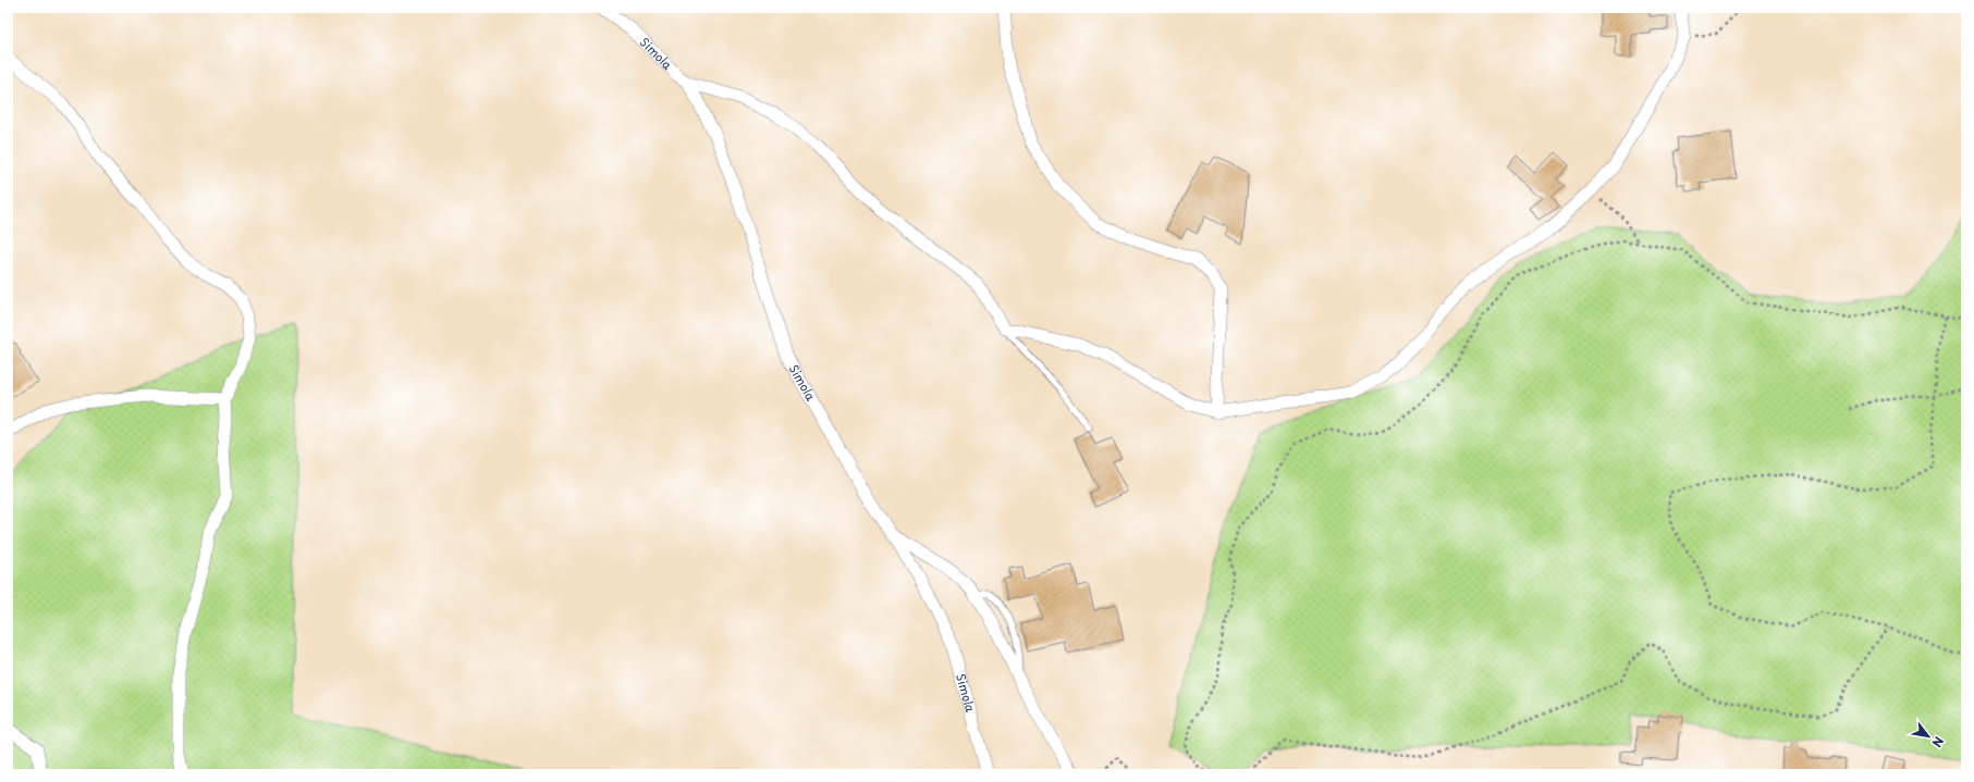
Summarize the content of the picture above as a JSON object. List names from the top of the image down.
{
  "streets": {
    "street": ["Simola"]
  },
  "north": "bottom right"
}
